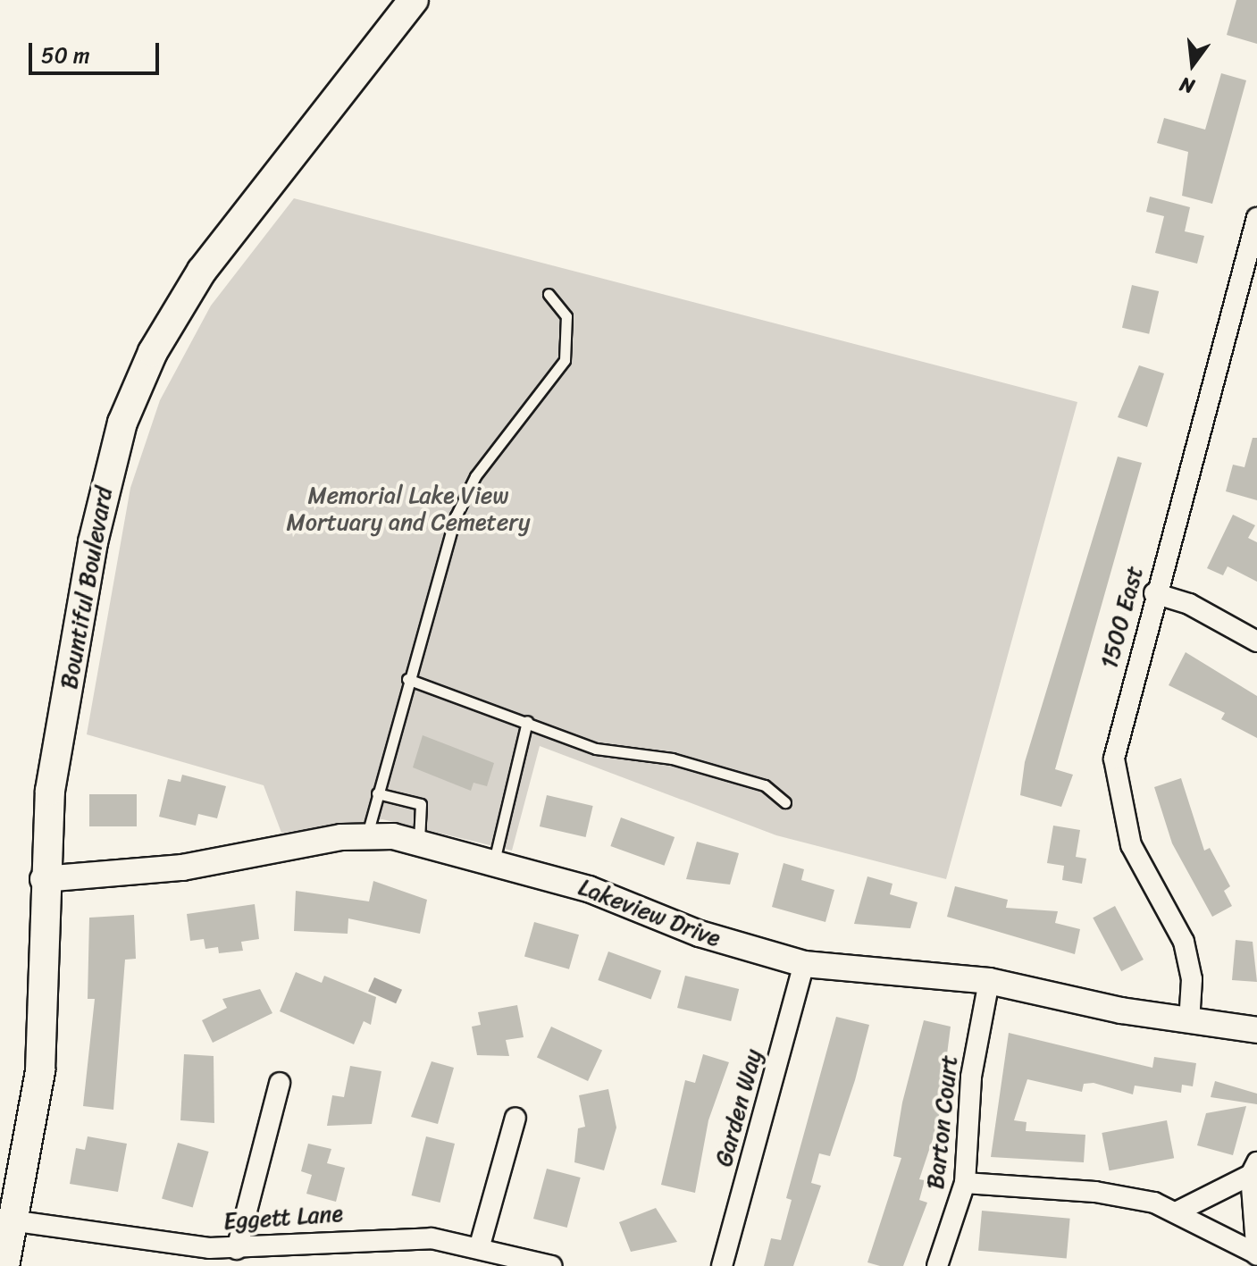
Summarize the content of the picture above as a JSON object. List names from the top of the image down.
{
  "streets": {
    "main road": ["Bountiful Boulevard"],
    "street": [
      "1500 East",
      "Lakeview Drive",
      "Garden Way",
      "Barton Court",
      "Eggett Lane"
    ]
  },
  "crossings": [
    ["Bountiful Boulevard", "Lakeview Drive"],
    ["Bountiful Boulevard", "Eggett Lane"],
    ["1500 East", "Lakeview Drive"],
    ["Lakeview Drive", "Garden Way"],
    ["Lakeview Drive", "Barton Court"]
  ],
  "parks": ["Memorial Lake View Mortuary and Cemetery"],
  "scale_bar": "50 m",
  "north": "bottom"
}
